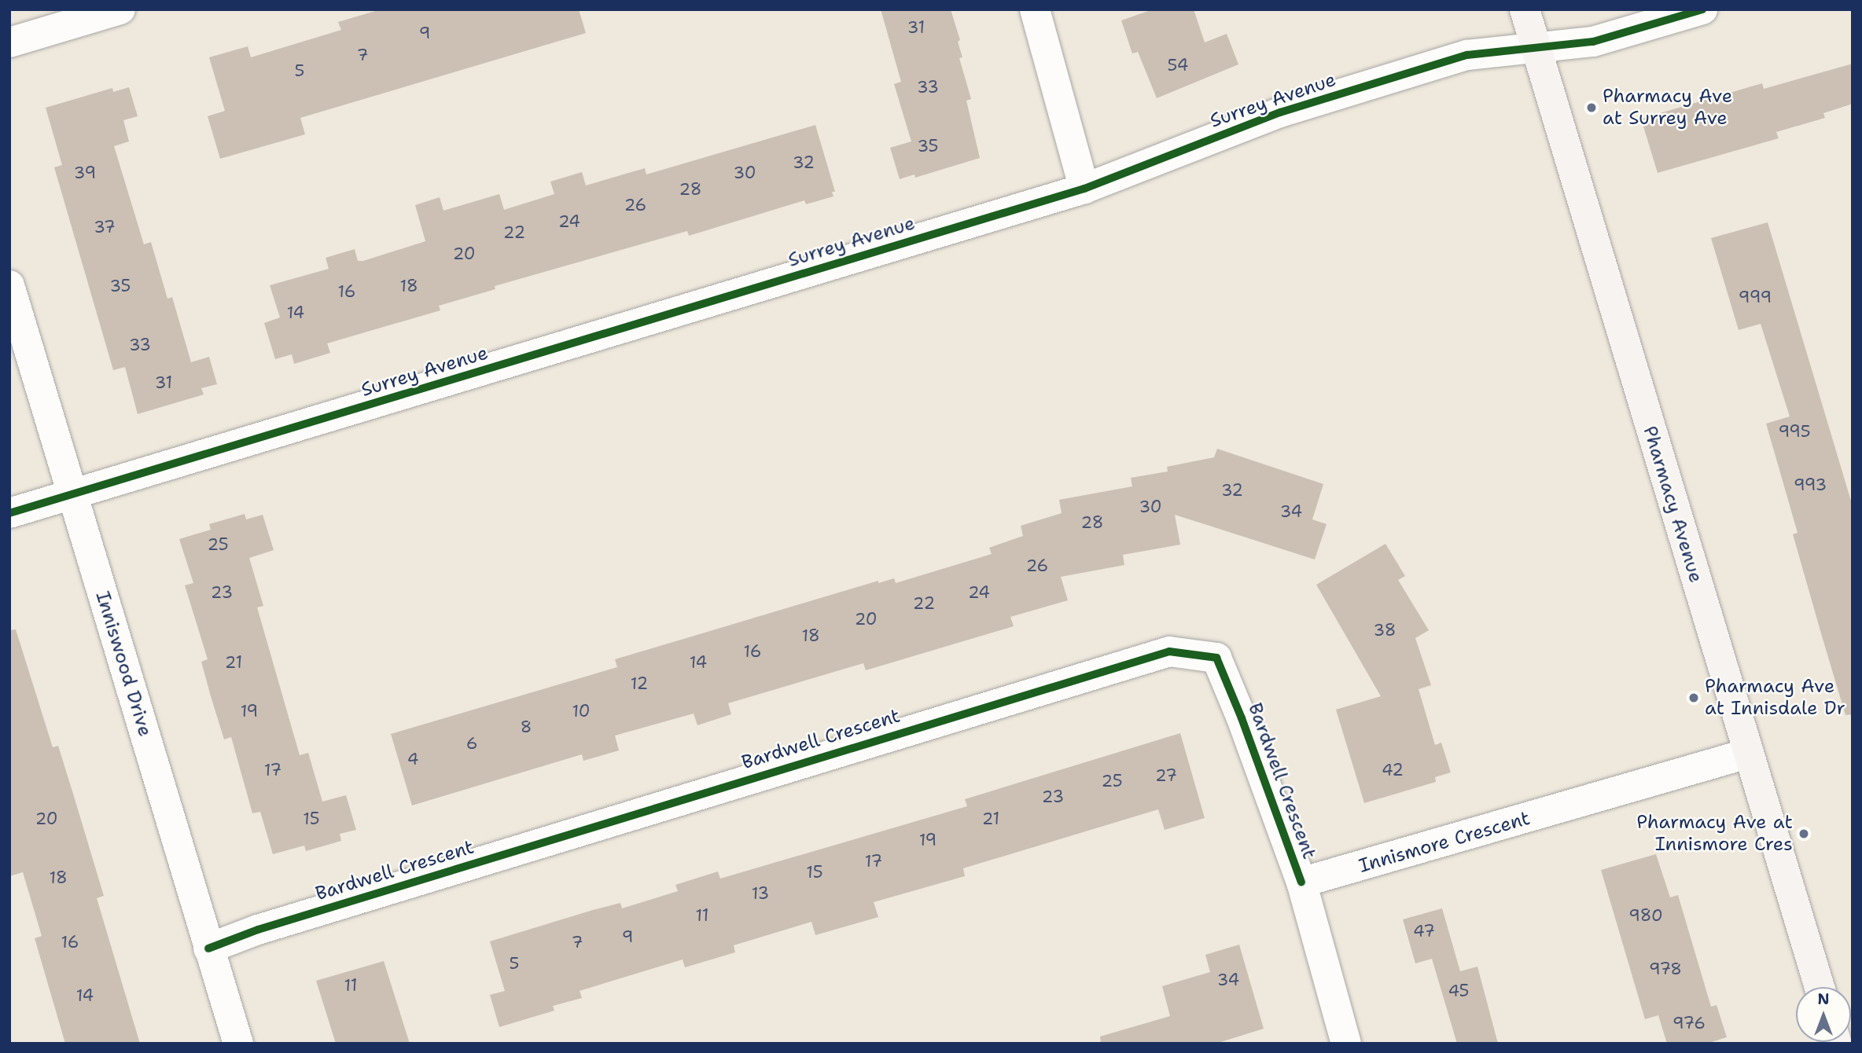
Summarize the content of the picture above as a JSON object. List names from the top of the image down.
{
  "streets": {
    "street": [
      "Surrey Avenue",
      "Pharmacy Avenue",
      "Inniswood Drive",
      "Bardwell Crescent",
      "Innismore Crescent"
    ]
  },
  "crossings": [
    ["Surrey Avenue", "Pharmacy Avenue"],
    ["Surrey Avenue", "Inniswood Drive"],
    ["Pharmacy Avenue", "Innismore Crescent"],
    ["Inniswood Drive", "Bardwell Crescent"],
    ["Bardwell Crescent", "Innismore Crescent"]
  ],
  "places": ["Pharmacy Ave at Surrey Ave", "Pharmacy Ave at Innisdale Dr", "Pharmacy Ave at Innismore Cres"],
  "house_numbers": [
    "31",
    "9",
    "7",
    "54",
    "5",
    "33",
    "35",
    "32",
    "39",
    "30",
    "28",
    "26",
    "24",
    "37",
    "22",
    "20",
    "35",
    "18",
    "16",
    "999",
    "14",
    "33",
    "31",
    "995",
    "993",
    "32",
    "30",
    "34",
    "28",
    "25",
    "26",
    "23",
    "24",
    "22",
    "20",
    "38",
    "18",
    "16",
    "21",
    "14",
    "12",
    "19",
    "10",
    "8",
    "6",
    "4",
    "17",
    "42",
    "27",
    "25",
    "23",
    "20",
    "15",
    "21",
    "19",
    "17",
    "15",
    "18",
    "13",
    "11",
    "980",
    "47",
    "9",
    "16",
    "7",
    "5",
    "978",
    "34",
    "11",
    "45",
    "14",
    "976"
  ],
  "north": "top"
}
